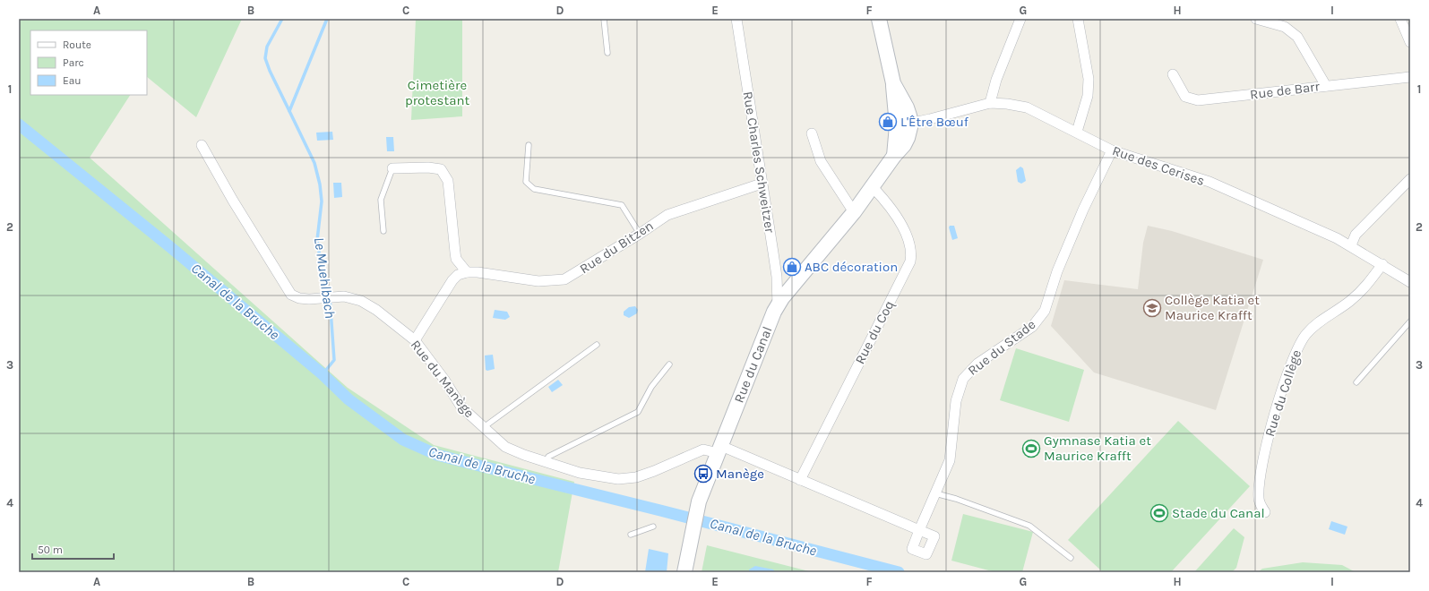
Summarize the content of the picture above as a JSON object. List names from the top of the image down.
{
  "streets": {
    "main road": ["Rue du Canal"],
    "street": [
      "Rue de Barr",
      "Rue Charles Schweitzer",
      "Rue des Cerises",
      "Rue du Bitzen",
      "Rue du Coq",
      "Rue du Stade",
      "Rue du Manège",
      "Rue du Collège"
    ]
  },
  "crossings": [
    ["Rue Charles Schweitzer", "Rue du Bitzen"],
    ["Rue Charles Schweitzer", "Rue du Canal"],
    ["Rue des Cerises", "Rue du Stade"],
    ["Rue des Cerises", "Rue du Canal"],
    ["Rue des Cerises", "Rue du Collège"],
    ["Rue du Coq", "Rue du Stade"],
    ["Rue du Coq", "Rue du Canal"],
    ["Rue du Canal", "Rue du Manège"]
  ],
  "water": ["Le Muehlbach", "Canal de la Bruche"],
  "parks": ["Cimetière protestant"],
  "places": {
    "shop": ["L'Être Bœuf", "ABC décoration"],
    "school or university": ["Collège Katia et Maurice Krafft"],
    "sports": ["Gymnase Katia et Maurice Krafft", "Stade du Canal"],
    "bus stop": ["Manège"]
  },
  "legend": ["Route", "Parc", "Eau"],
  "scale_bar": "50 m",
  "grid": {
    "columns": [
      "A",
      "B",
      "C",
      "D",
      "E",
      "F",
      "G",
      "H",
      "I"
    ],
    "rows": [
      "1",
      "2",
      "3",
      "4"
    ]
  }
}
